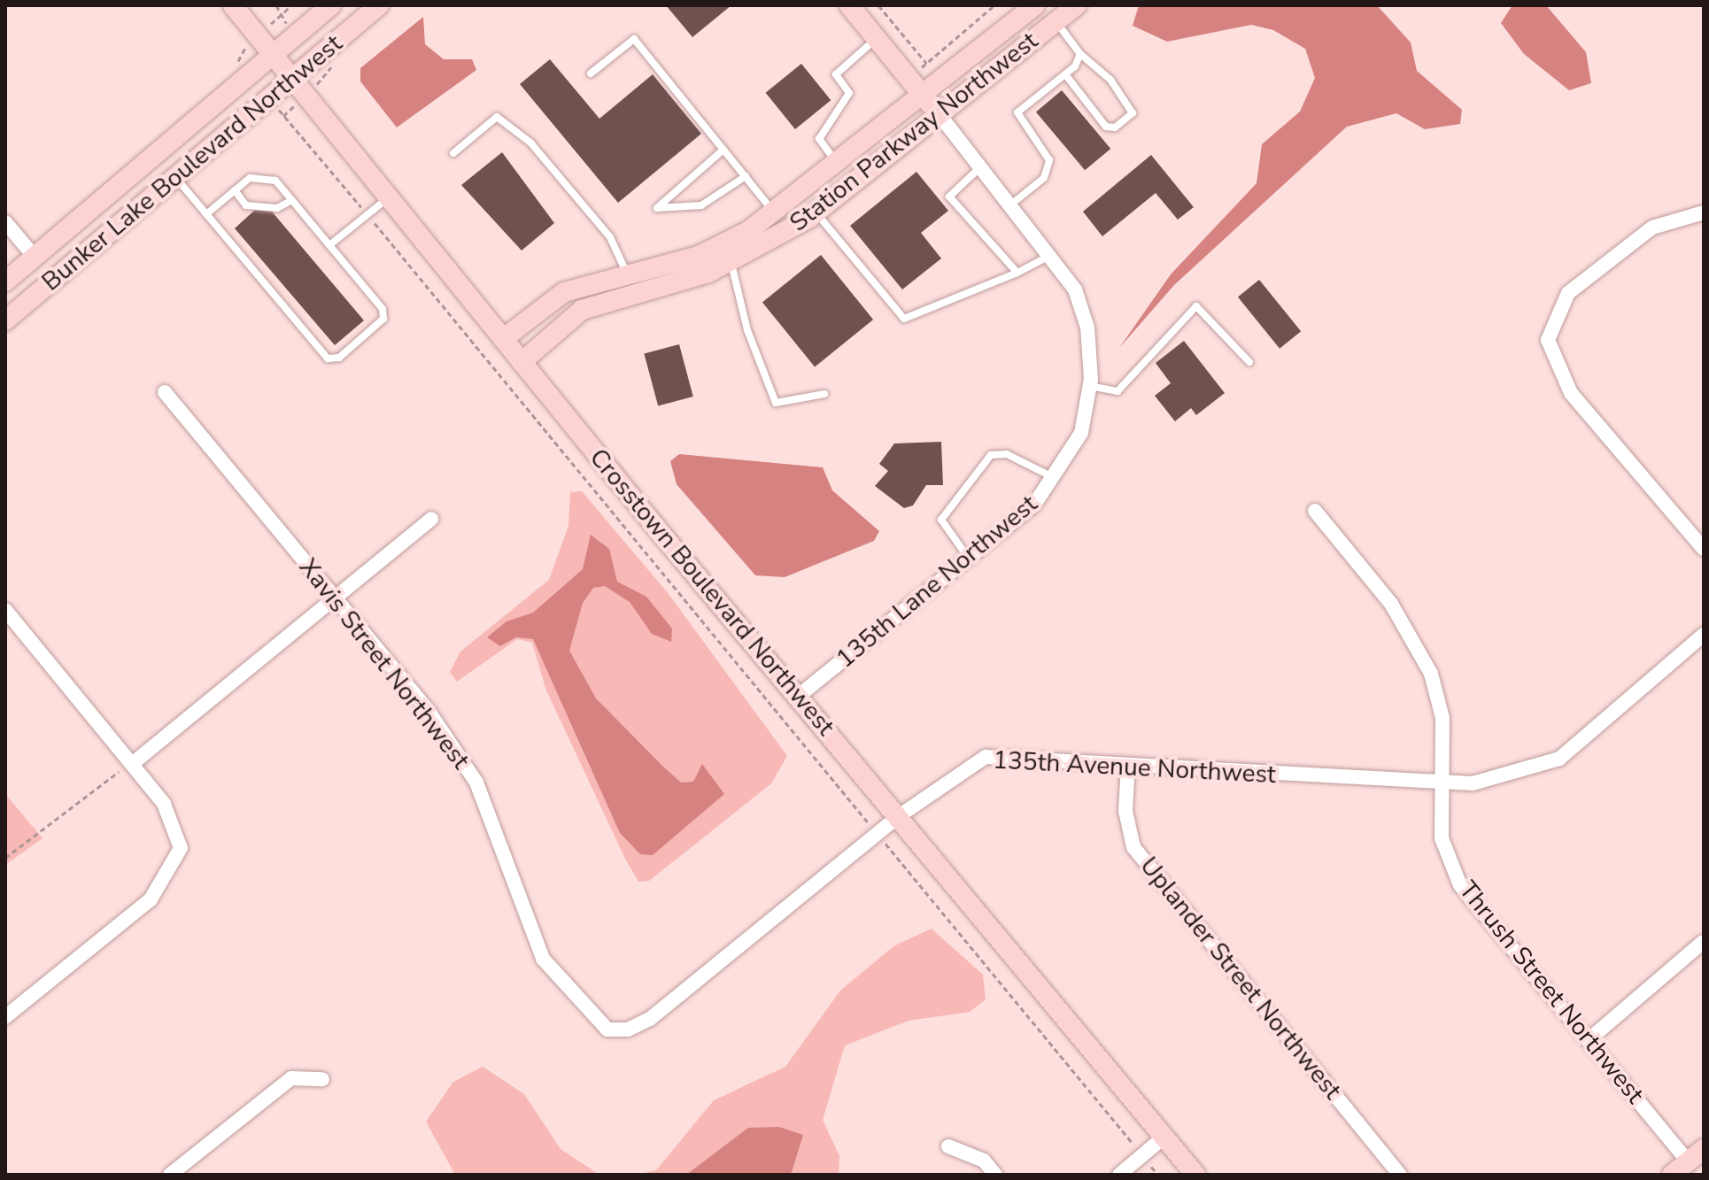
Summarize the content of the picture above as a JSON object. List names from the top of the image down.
{
  "streets": {
    "street": [
      "Station Parkway Northwest",
      "Bunker Lake Boulevard Northwest",
      "135th Lane Northwest",
      "Crosstown Boulevard Northwest",
      "Xavis Street Northwest",
      "135th Avenue Northwest",
      "Uplander Street Northwest",
      "Thrush Street Northwest"
    ]
  },
  "crossings": [
    ["Station Parkway Northwest", "Crosstown Boulevard Northwest"],
    ["Bunker Lake Boulevard Northwest", "Crosstown Boulevard Northwest"],
    ["135th Lane Northwest", "Crosstown Boulevard Northwest"],
    ["Crosstown Boulevard Northwest", "135th Avenue Northwest"],
    ["Xavis Street Northwest", "135th Avenue Northwest"],
    ["135th Avenue Northwest", "Uplander Street Northwest"],
    ["135th Avenue Northwest", "Thrush Street Northwest"]
  ]
}
